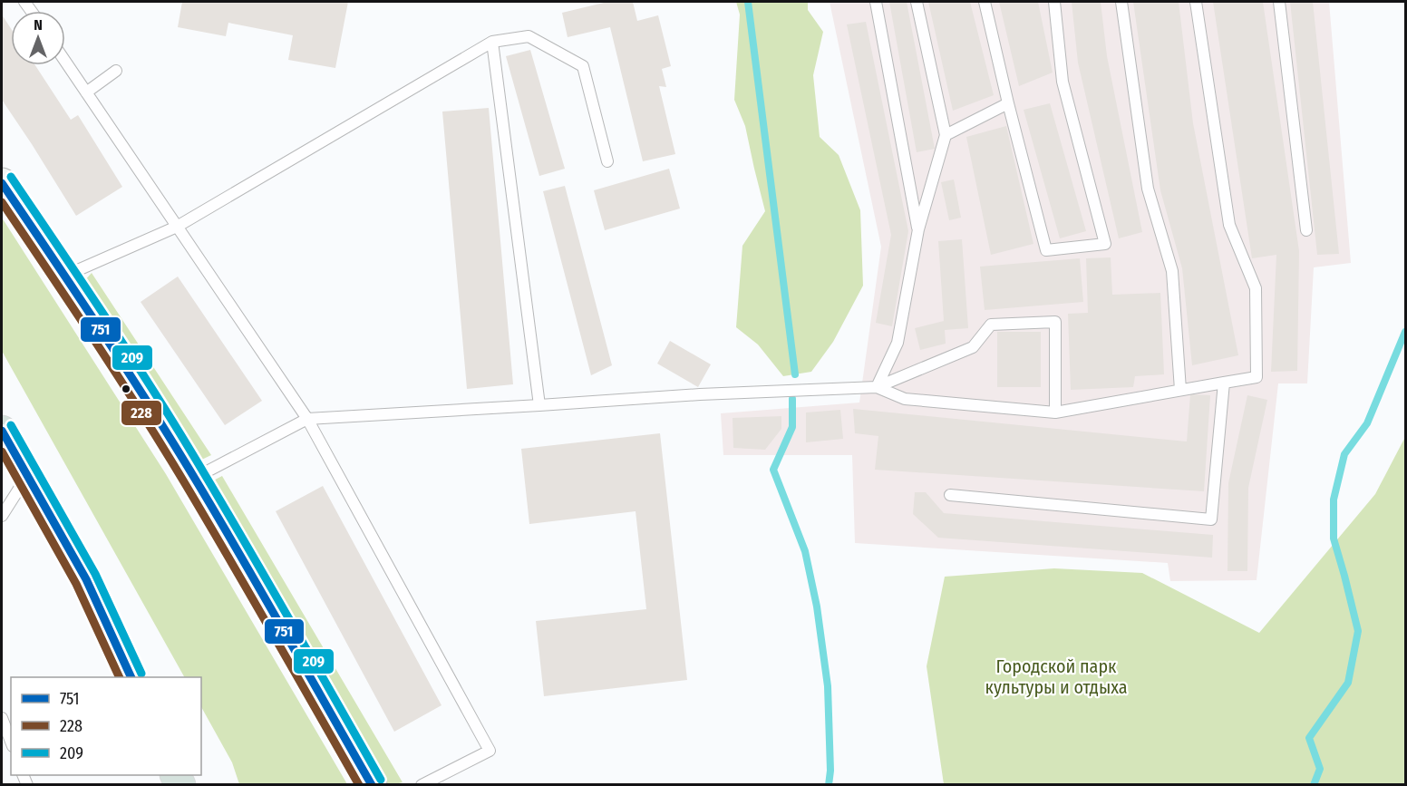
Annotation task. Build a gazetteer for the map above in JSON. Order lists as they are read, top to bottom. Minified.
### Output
{"parks":["Городской парк культуры и отдыха"],"lines":["transit line 209","transit line 751","transit line 228"],"legend":["751","228","209"],"north":"top"}
